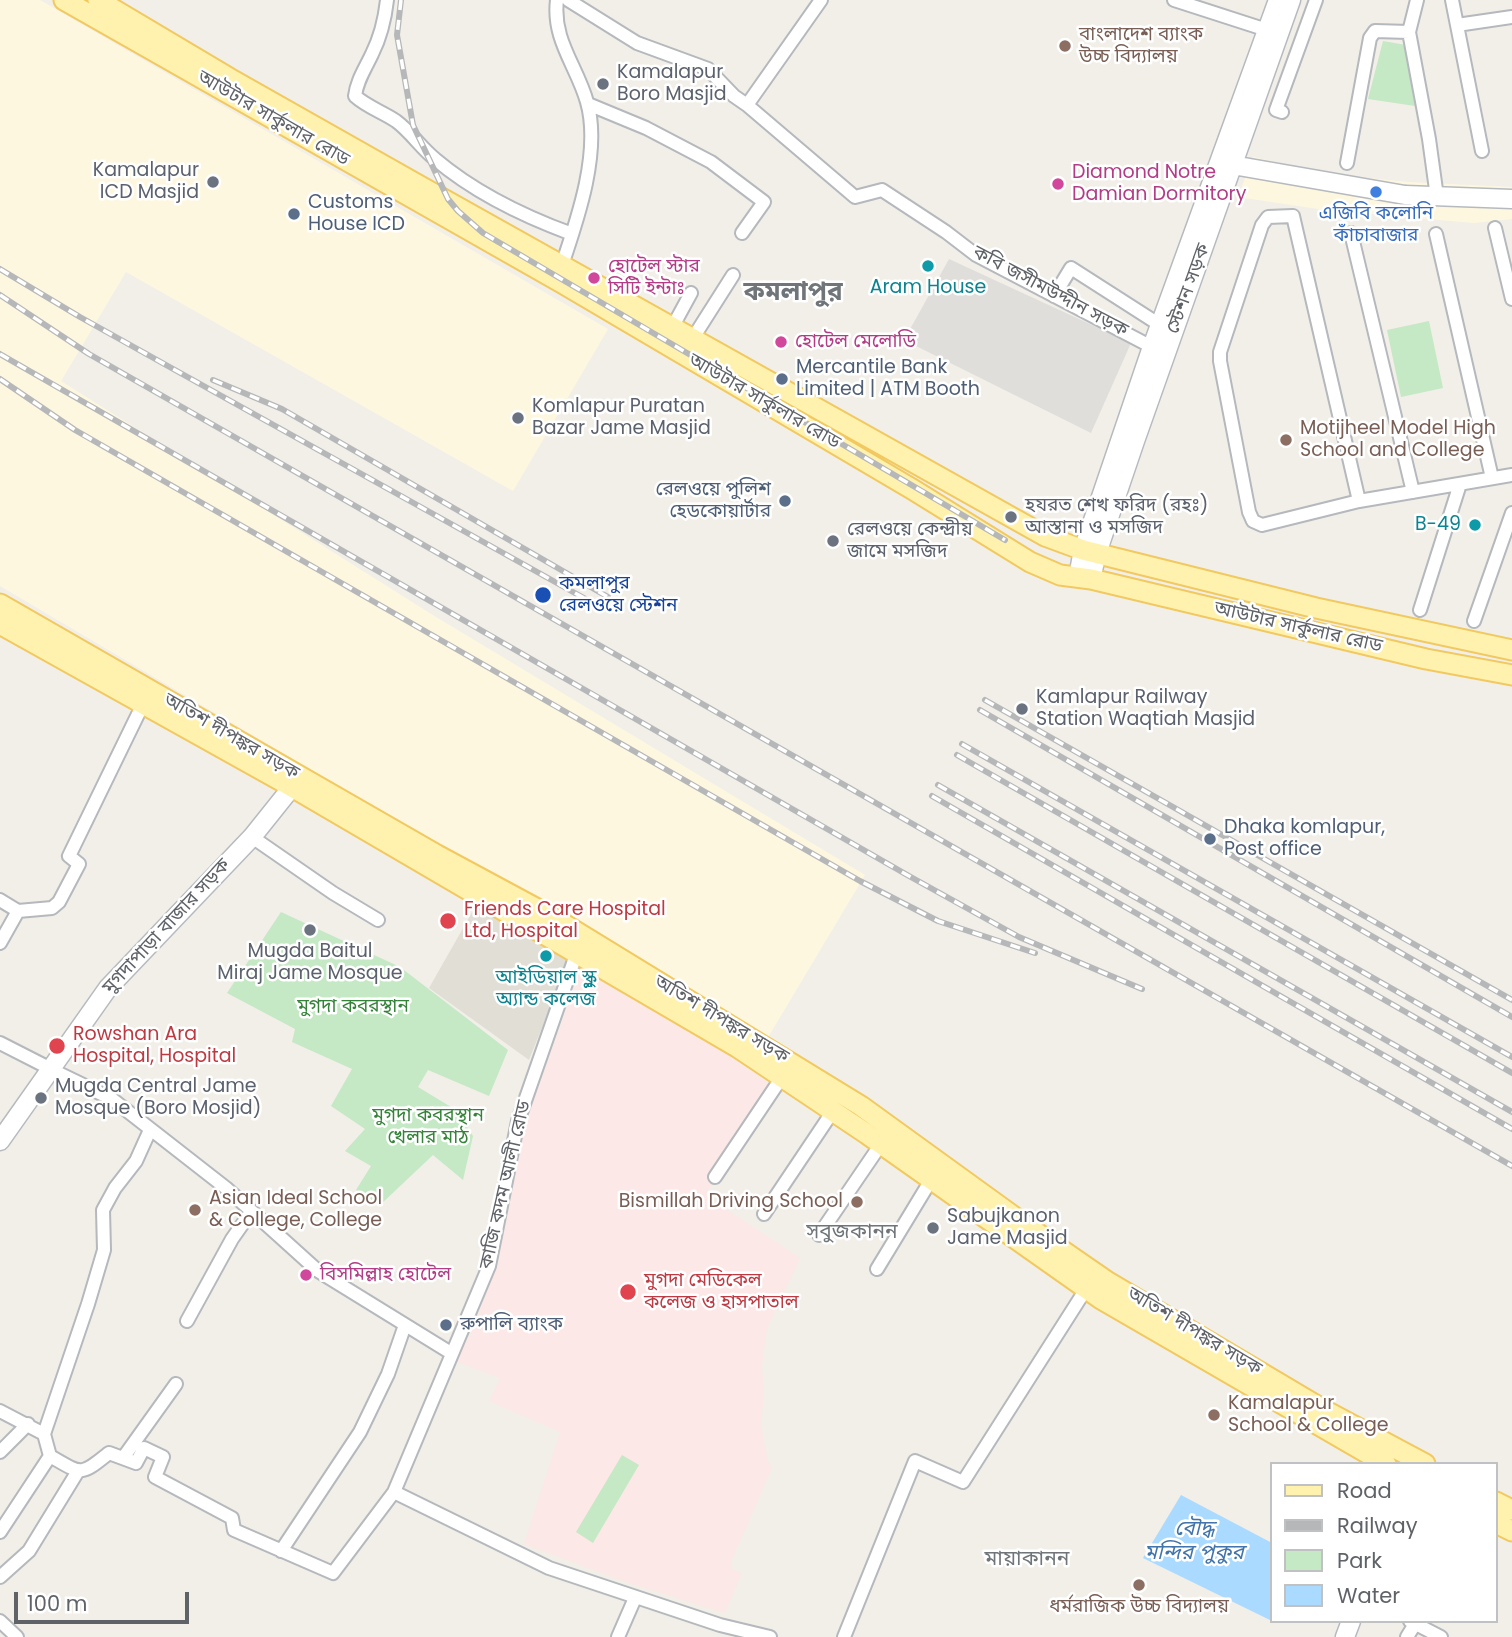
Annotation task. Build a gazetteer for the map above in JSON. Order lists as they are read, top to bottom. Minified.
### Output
{"streets":{"main road":["আউটার সার্কুলার রোড","স্টেশন সড়ক","অতিশ দীপঙ্কর সড়ক","মুগদাপাড়া বাজার সড়ক"],"street":["কবি জসীমউদ্দীন সড়ক","কাজি কদম আলী রোড"]},"crossings":[["আউটার সার্কুলার রোড","স্টেশন সড়ক"],["স্টেশন সড়ক","কবি জসীমউদ্দীন সড়ক"],["অতিশ দীপঙ্কর সড়ক","মুগদাপাড়া বাজার সড়ক"],["অতিশ দীপঙ্কর সড়ক","কাজি কদম আলী রোড"]],"districts":["কমলাপুর","সবুজকানন","মায়াকানন"],"water":["বৌদ্ধ মন্দির পুকুর"],"parks":["মুগদা কবরস্থান","মুগদা কবরস্থান খেলার মাঠ"],"places":["বাংলাদেশ ব্যাংক উচ্চ বিদ্যালয়","Kamalapur Boro Masjid","Kamalapur ICD Masjid","Diamond Notre Damian Dormitory","এজিবি কলোনি কাঁচাবাজার","Customs House ICD","Aram House","হোটেল স্টার সিটি ইন্টাঃ","হোটেল মেলোডি","Mercantile Bank Limited | ATM Booth","Komlapur Puratan Bazar Jame Masjid","Motijheel Model High School and College","রেলওয়ে পুলিশ হেডকোয়ার্টার","হযরত শেখ ফরিদ (রহঃ) আস্তানা ও মসজিদ","B-49","রেলওয়ে কেন্দ্রীয় জামে মসজিদ","কমলাপুর রেলওয়ে স্টেশন","Kamlapur Railway Station Waqtiah Masjid","Dhaka komlapur, Post office","Friends Care Hospital Ltd, Hospital","Mugda Baitul Miraj Jame Mosque","আইডিয়াল স্কুল অ্যান্ড কলেজ","Rowshan Ara Hospital, Hospital","Mugda Central Jame Mosque (Boro Mosjid)","Bismillah Driving School","Asian Ideal School & College, College","Sabujkanon Jame Masjid","বিসমিল্লাহ হোটেল","মুগদা মেডিকেল কলেজ ও হাসপাতাল","রুপালি ব্যাংক","Kamalapur School & College","ধর্মরাজিক উচ্চ বিদ্যালয়"],"legend":["Road","Railway","Park","Water"],"scale_bar":"100 m"}
